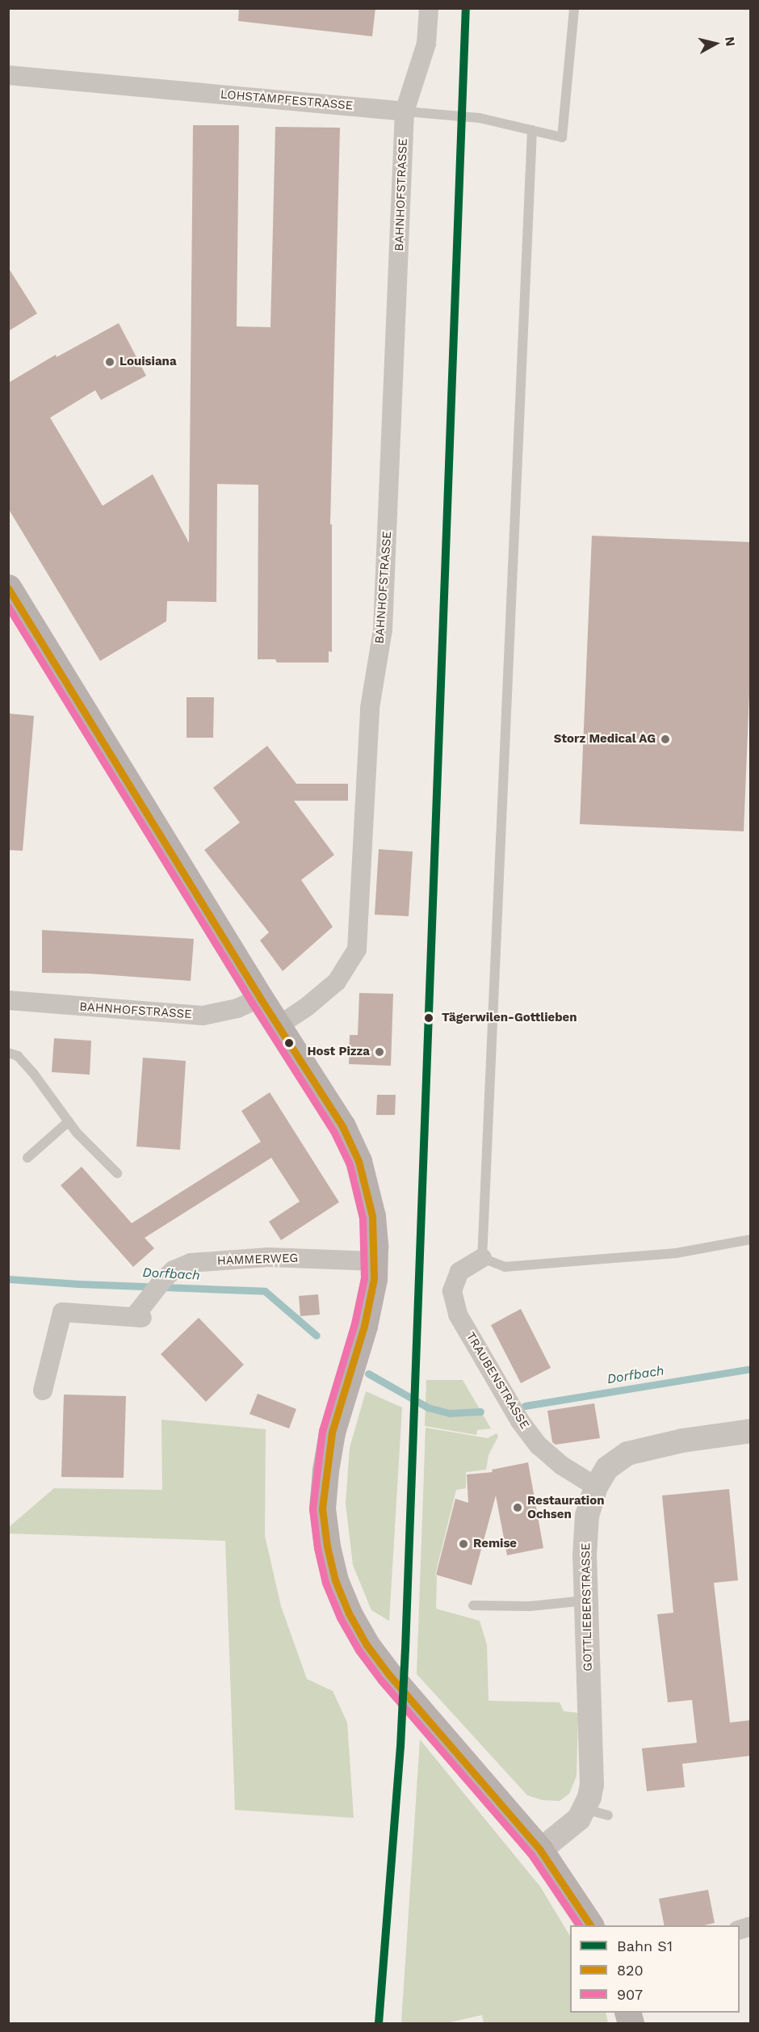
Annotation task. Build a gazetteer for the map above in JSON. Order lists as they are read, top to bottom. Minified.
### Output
{"streets":{"street":["LOHSTAMPFESTRASSE","BAHNHOFSTRASSE","HAMMERWEG","TRAUBENSTRASSE","GOTTLIEBERSTRASSE"]},"crossings":[["LOHSTAMPFESTRASSE","BAHNHOFSTRASSE"],["TRAUBENSTRASSE","GOTTLIEBERSTRASSE"]],"water":["Dorfbach"],"places":["Louisiana","Storz Medical AG","Tägerwilen-Gottlieben","Host Pizza","Restauration Ochsen","Remise"],"lines":["rail line S1","transit line 820","transit line 907"],"legend":["Bahn S1","820","907"],"north":"right"}
